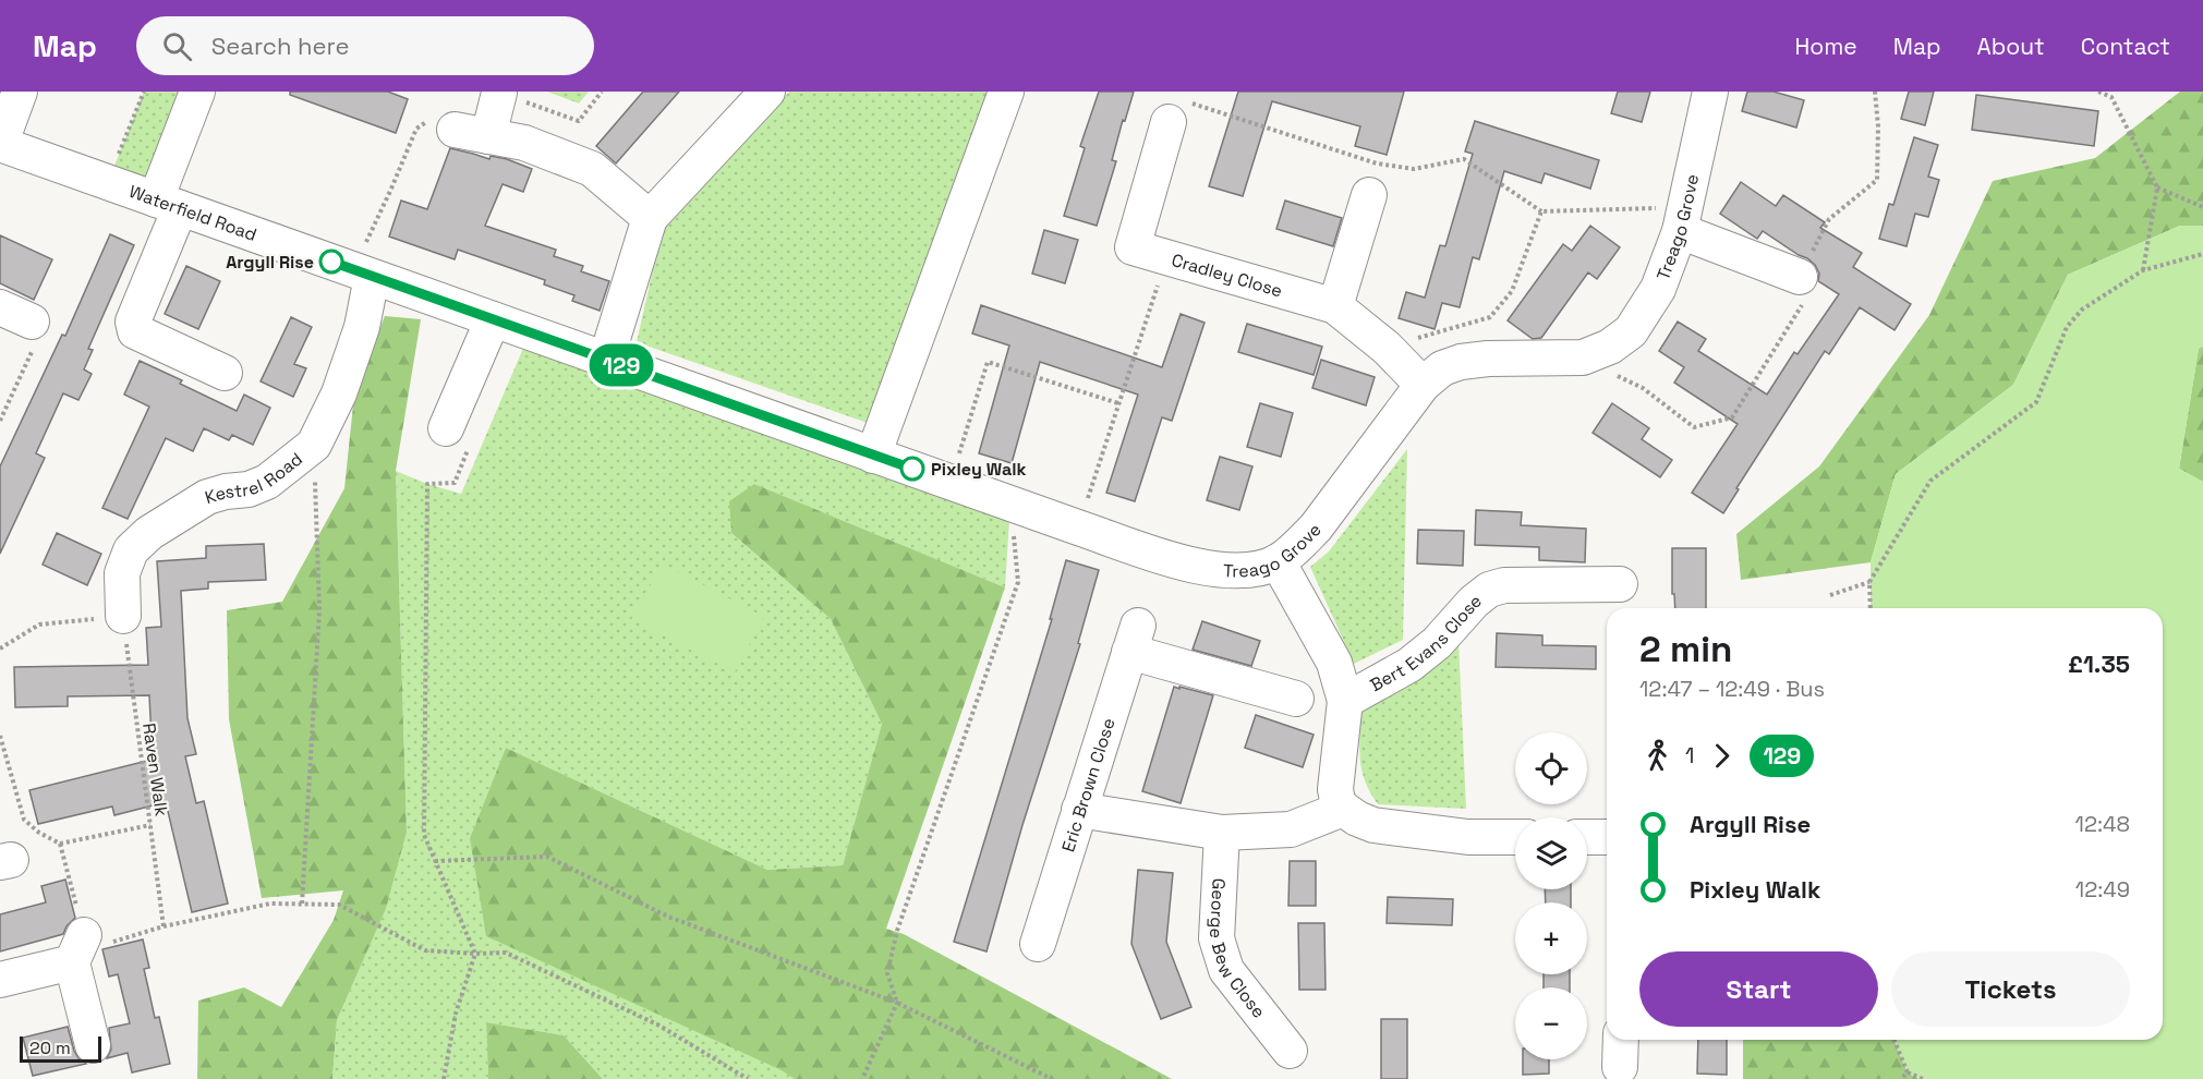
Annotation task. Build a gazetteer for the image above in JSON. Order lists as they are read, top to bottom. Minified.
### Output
{"streets":{"street":["Waterfield Road","Treago Grove","Cradley Close","Kestrel Road","Bert Evans Close","Eric Brown Close","George Bew Close"],"path":["Raven Walk"]},"crossings":[["Waterfield Road","Treago Grove"],["Waterfield Road","Kestrel Road"],["Treago Grove","Cradley Close"],["Kestrel Road","Raven Walk"]],"places":["Argyll Rise","Pixley Walk"],"lines":["bus line 129"],"scale_bar":"20 m","page":{"header":"Map","search":"Search here","nav":["Home","Map","About","Contact"],"on_map":"129","heading":["2 min","12:47 – 12:49 · Bus","£1.35"],"legs":["1","129"],"map_buttons":["+","−"],"list":[{"name":"Argyll Rise","value":"12:48"},{"name":"Pixley Walk","value":"12:49"}],"buttons":["Start","Tickets"],"scale":"20 m"}}
